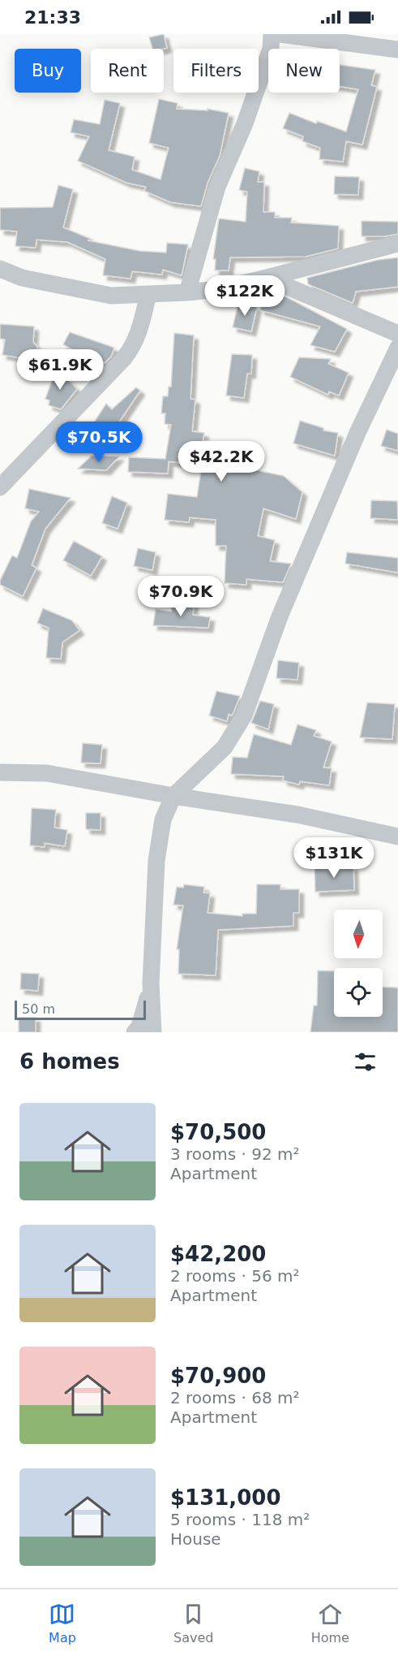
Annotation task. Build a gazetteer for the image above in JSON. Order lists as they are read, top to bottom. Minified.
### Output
{"scale_bar":"50 m","north":"bottom","page":{"status":"21:33","chip":["Buy","Rent","Filters","New"],"price":["$122K","$61.9K","$70.5K","$42.2K","$70.9K","$131K"],"scale":"50 m","heading":"6 homes","list":[{"name":"$70,500","note":"3 rooms · 92 m² · Apartment"},{"name":"$42,200","note":"2 rooms · 56 m² · Apartment"},{"name":"$70,900","note":"2 rooms · 68 m² · Apartment"},{"name":"$131,000","note":"5 rooms · 118 m² · House"}],"tabs":["Map","Saved","Home"]}}
